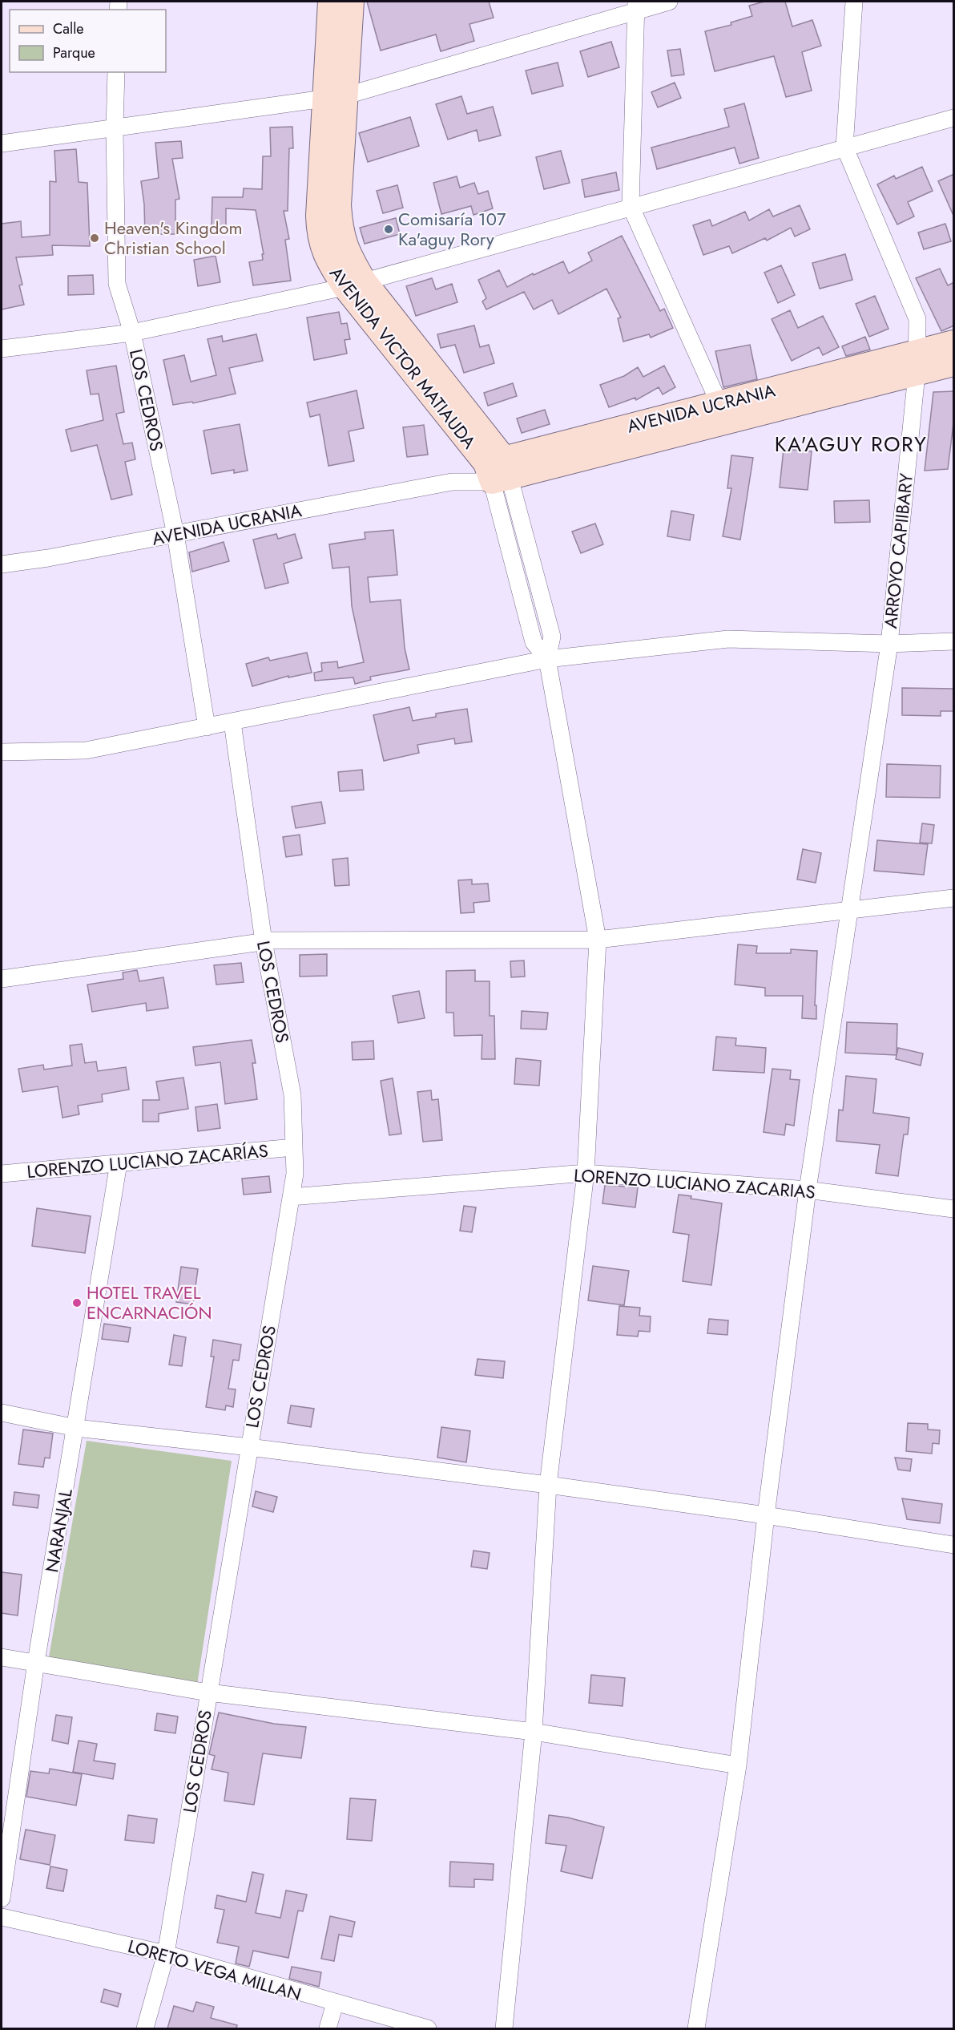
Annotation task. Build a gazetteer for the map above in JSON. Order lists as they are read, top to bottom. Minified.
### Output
{"streets":{"main road":["AVENIDA VICTOR MATIAUDA","AVENIDA UCRANIA"],"street":["LOS CEDROS","ARROYO CAPIIBARY","LORENZO LUCIANO ZACARÍAS","LORENZO LUCIANO ZACARIAS","NARANJAL","LORETO VEGA MILLAN"]},"crossings":[["AVENIDA VICTOR MATIAUDA","AVENIDA UCRANIA"],["LOS CEDROS","AVENIDA UCRANIA"],["LOS CEDROS","LORENZO LUCIANO ZACARÍAS"],["LOS CEDROS","LORENZO LUCIANO ZACARIAS"],["LOS CEDROS","LORETO VEGA MILLAN"],["AVENIDA UCRANIA","ARROYO CAPIIBARY"],["ARROYO CAPIIBARY","LORENZO LUCIANO ZACARIAS"],["LORENZO LUCIANO ZACARÍAS","NARANJAL"]],"districts":["KA'AGUY RORY"],"places":["Comisaría 107 Ka'aguy Rory","Heaven's Kingdom Christian School","HOTEL TRAVEL ENCARNACIÓN"],"legend":["Calle","Parque"]}
